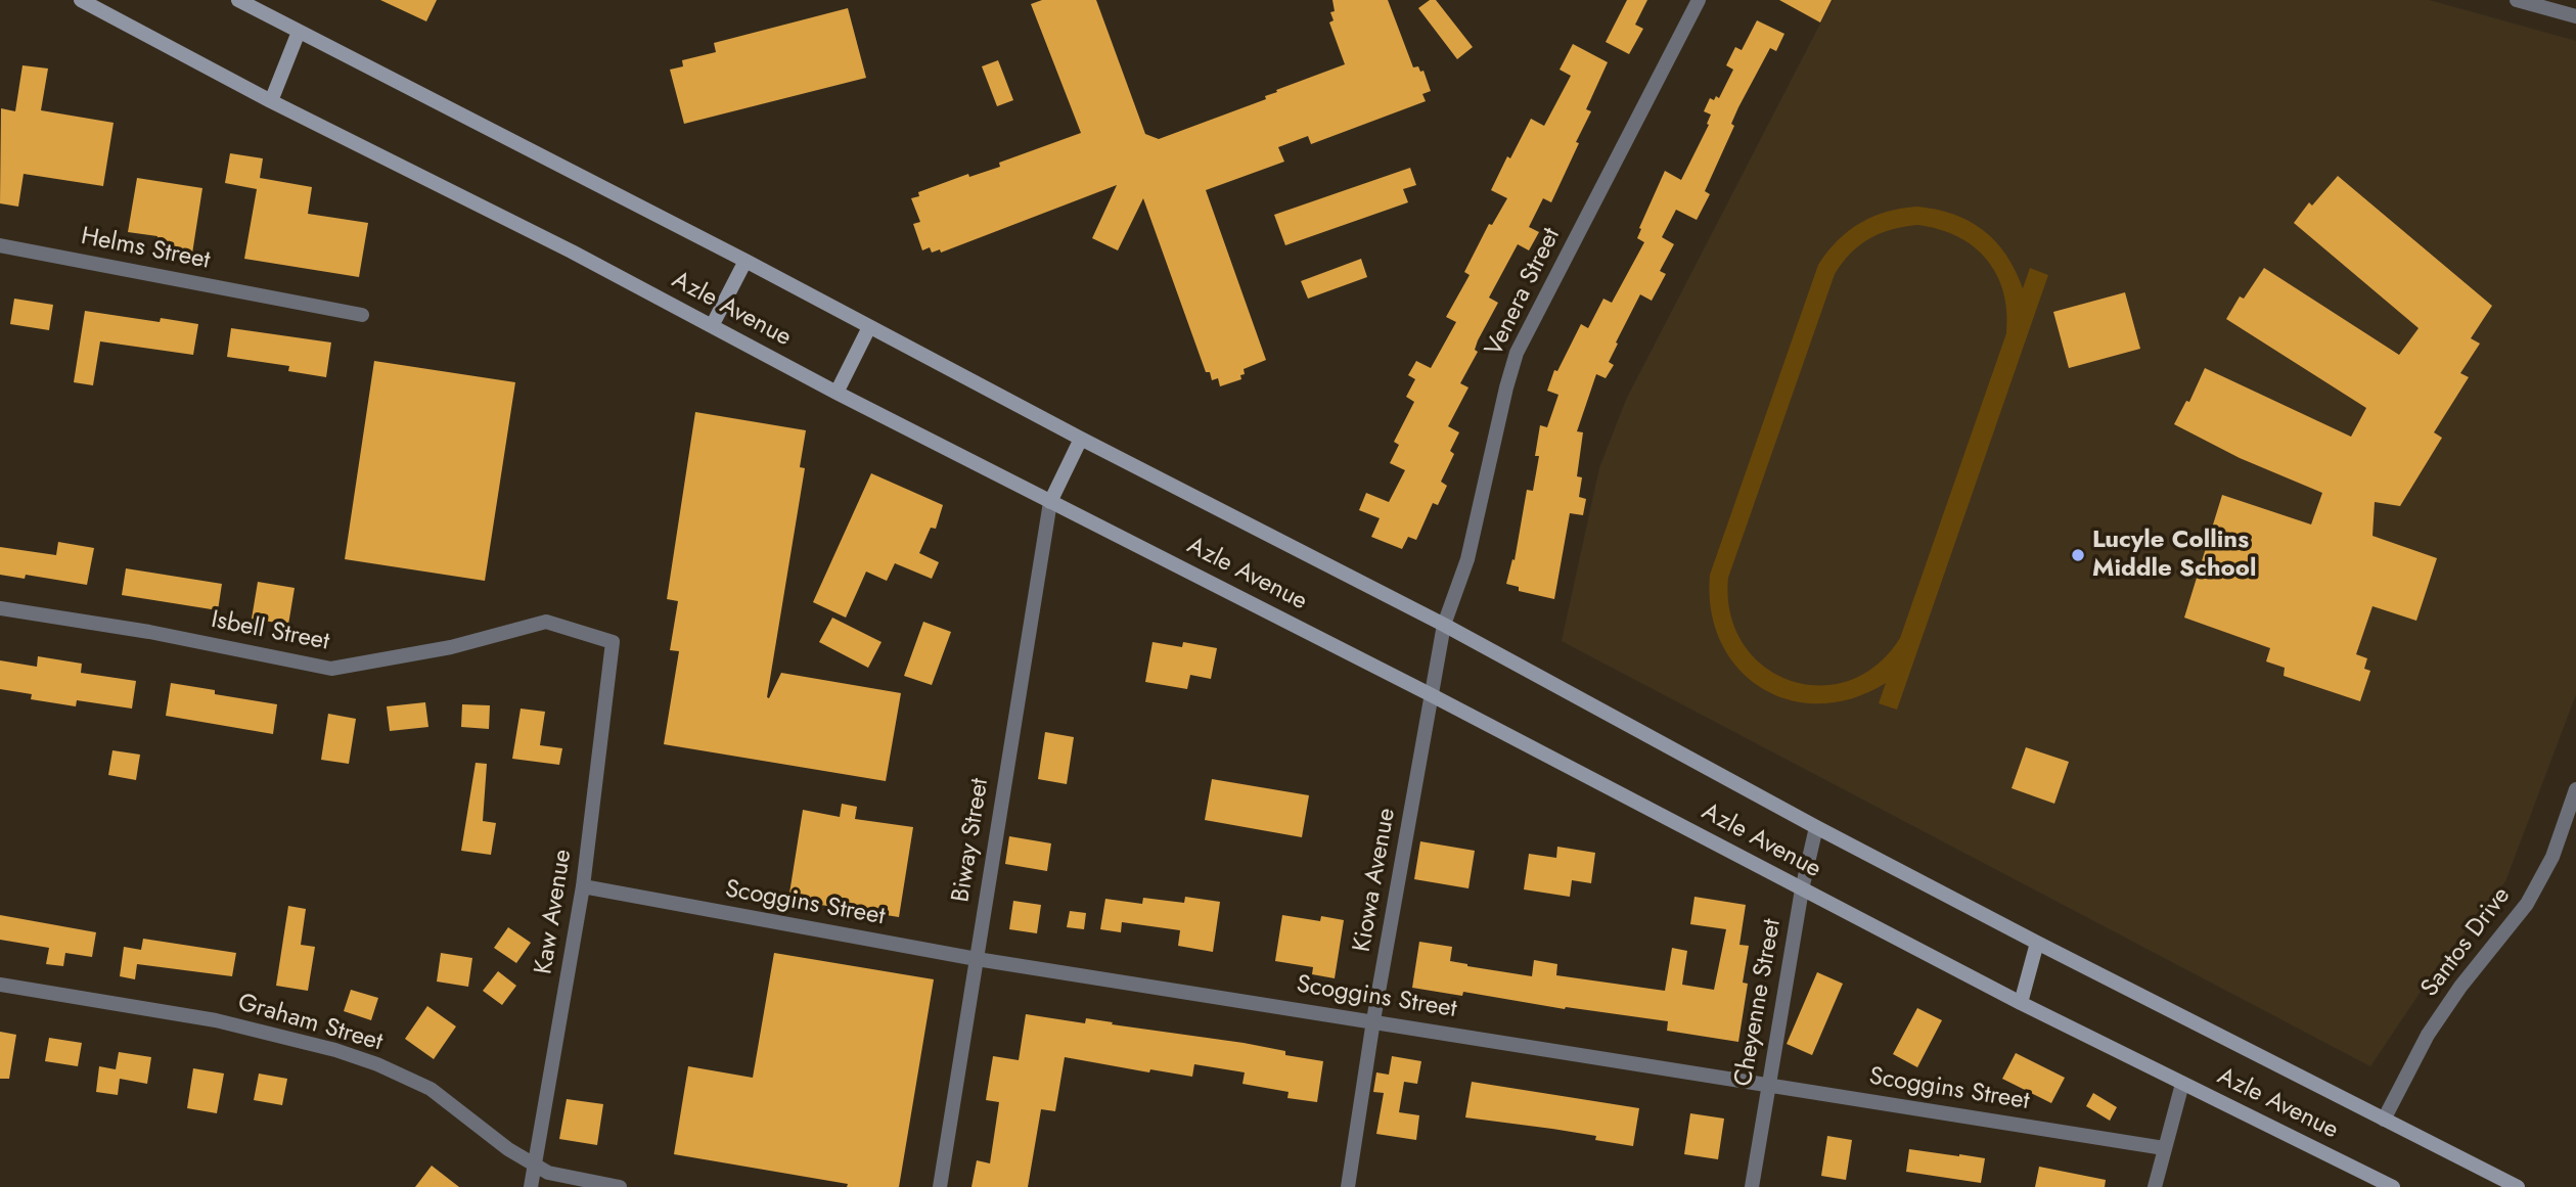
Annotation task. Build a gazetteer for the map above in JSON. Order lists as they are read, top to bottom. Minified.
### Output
{"streets":{"main road":["Azle Avenue"],"street":["Helms Street","Venera Street","Isbell Street","Biway Street","Kiowa Avenue","Scoggins Street","Kaw Avenue","Santos Drive","Cheyenne Street","Graham Street"]},"crossings":[["Venera Street","Azle Avenue"],["Venera Street","Kiowa Avenue"],["Azle Avenue","Biway Street"],["Azle Avenue","Kiowa Avenue"],["Azle Avenue","Santos Drive"],["Azle Avenue","Cheyenne Street"],["Isbell Street","Kaw Avenue"],["Biway Street","Scoggins Street"],["Kiowa Avenue","Scoggins Street"],["Scoggins Street","Kaw Avenue"],["Scoggins Street","Cheyenne Street"],["Kaw Avenue","Graham Street"]],"places":["Lucyle Collins Middle School"]}
